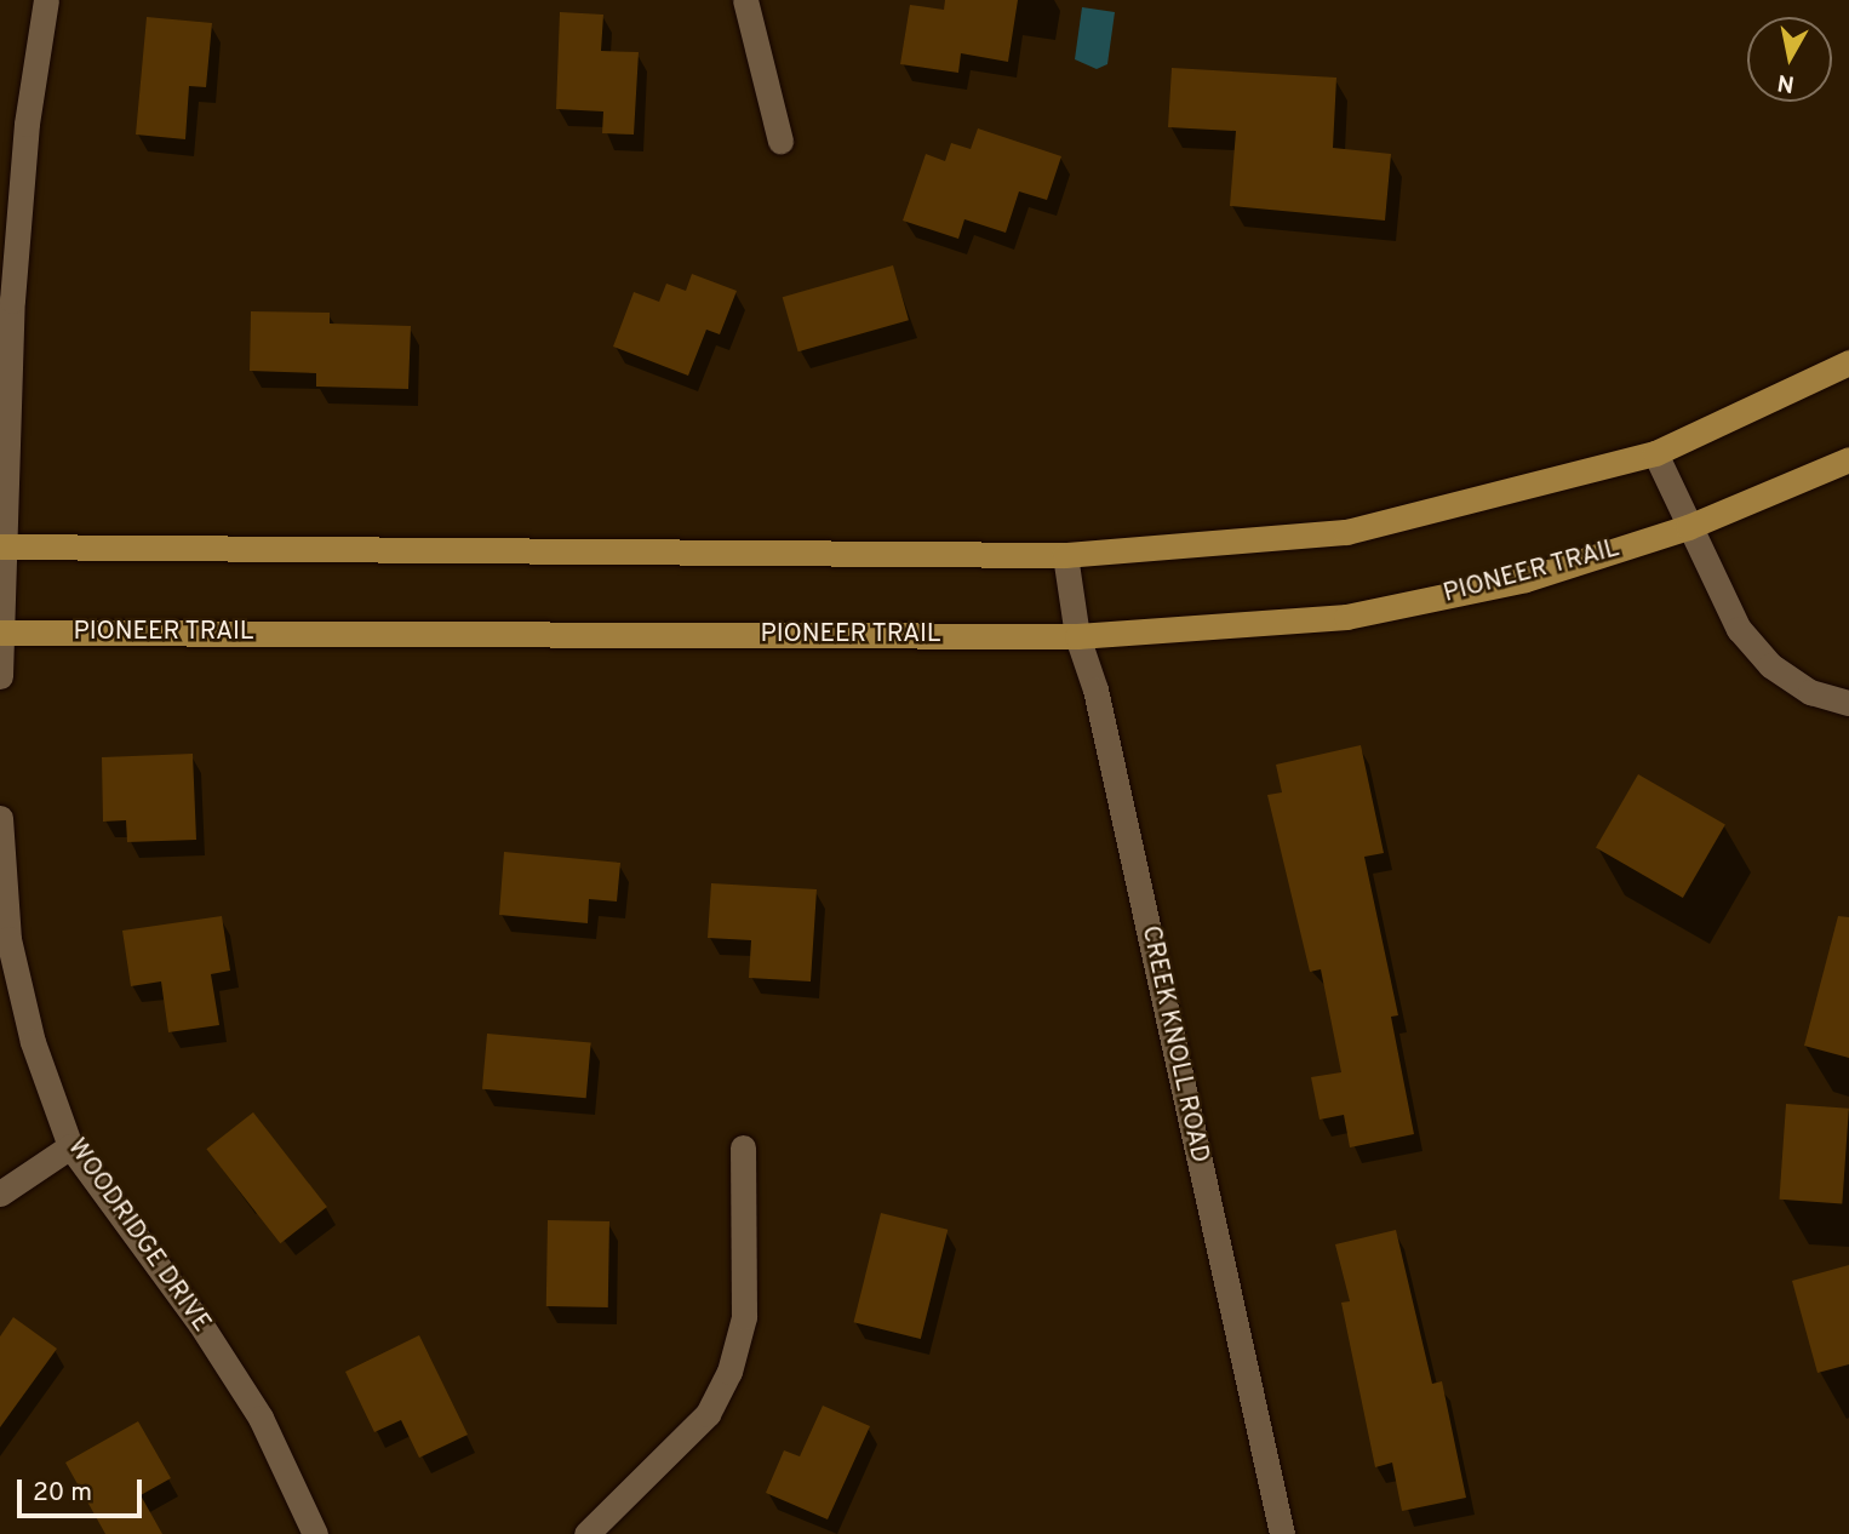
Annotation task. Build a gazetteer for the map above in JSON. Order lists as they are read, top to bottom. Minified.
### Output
{"streets":{"main road":["PIONEER TRAIL"],"street":["CREEK KNOLL ROAD","WOODRIDGE DRIVE"]},"crossings":[["PIONEER TRAIL","CREEK KNOLL ROAD"]],"scale_bar":"20 m","north":"bottom"}
